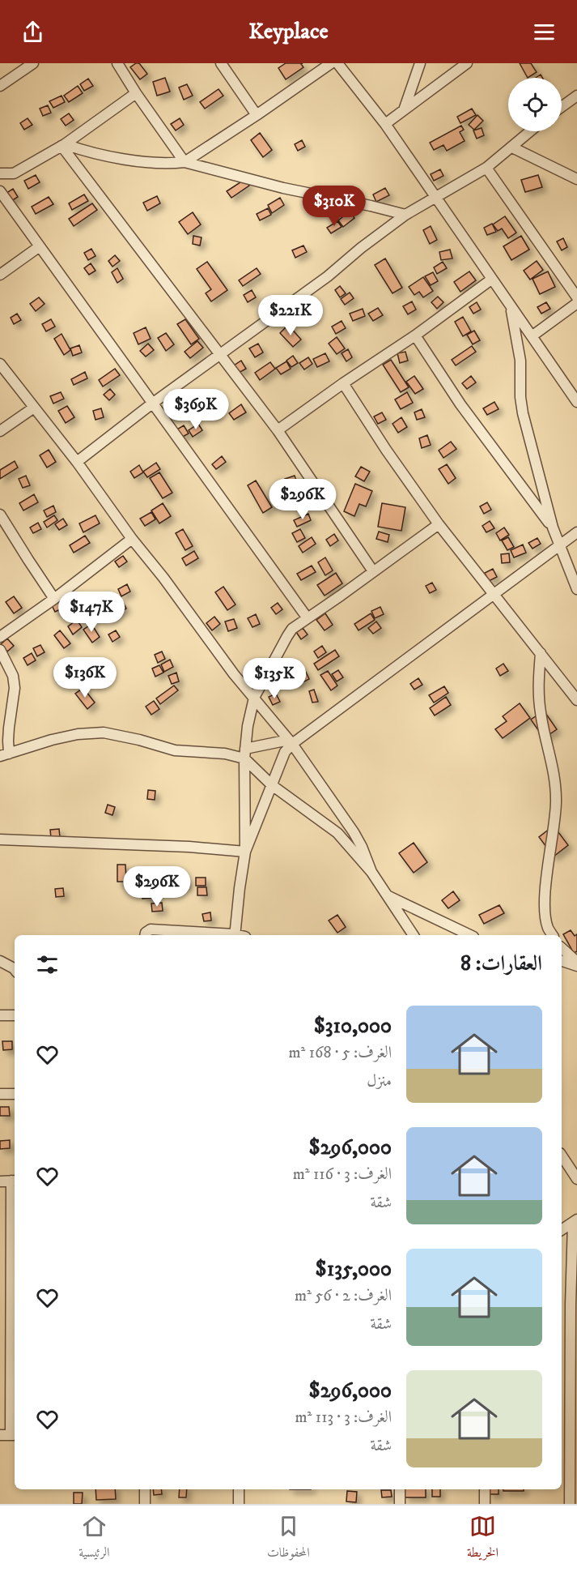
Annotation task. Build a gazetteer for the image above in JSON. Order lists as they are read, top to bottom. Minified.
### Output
{"page":{"header":"Keyplace","price":["$310K","$221K","$369K","$296K","$147K","$136K","$135K","$296K"],"heading":"العقارات: 8","list":[{"name":"$310,000","note":"الغرف: 5 · 168 m² · منزل"},{"name":"$296,000","note":"الغرف: 3 · 116 m² · شقة"},{"name":"$135,000","note":"الغرف: 2 · 56 m² · شقة"},{"name":"$296,000","note":"الغرف: 3 · 113 m² · شقة"}],"tabs":["الخريطة","المحفوظات","الرئيسية"]}}
